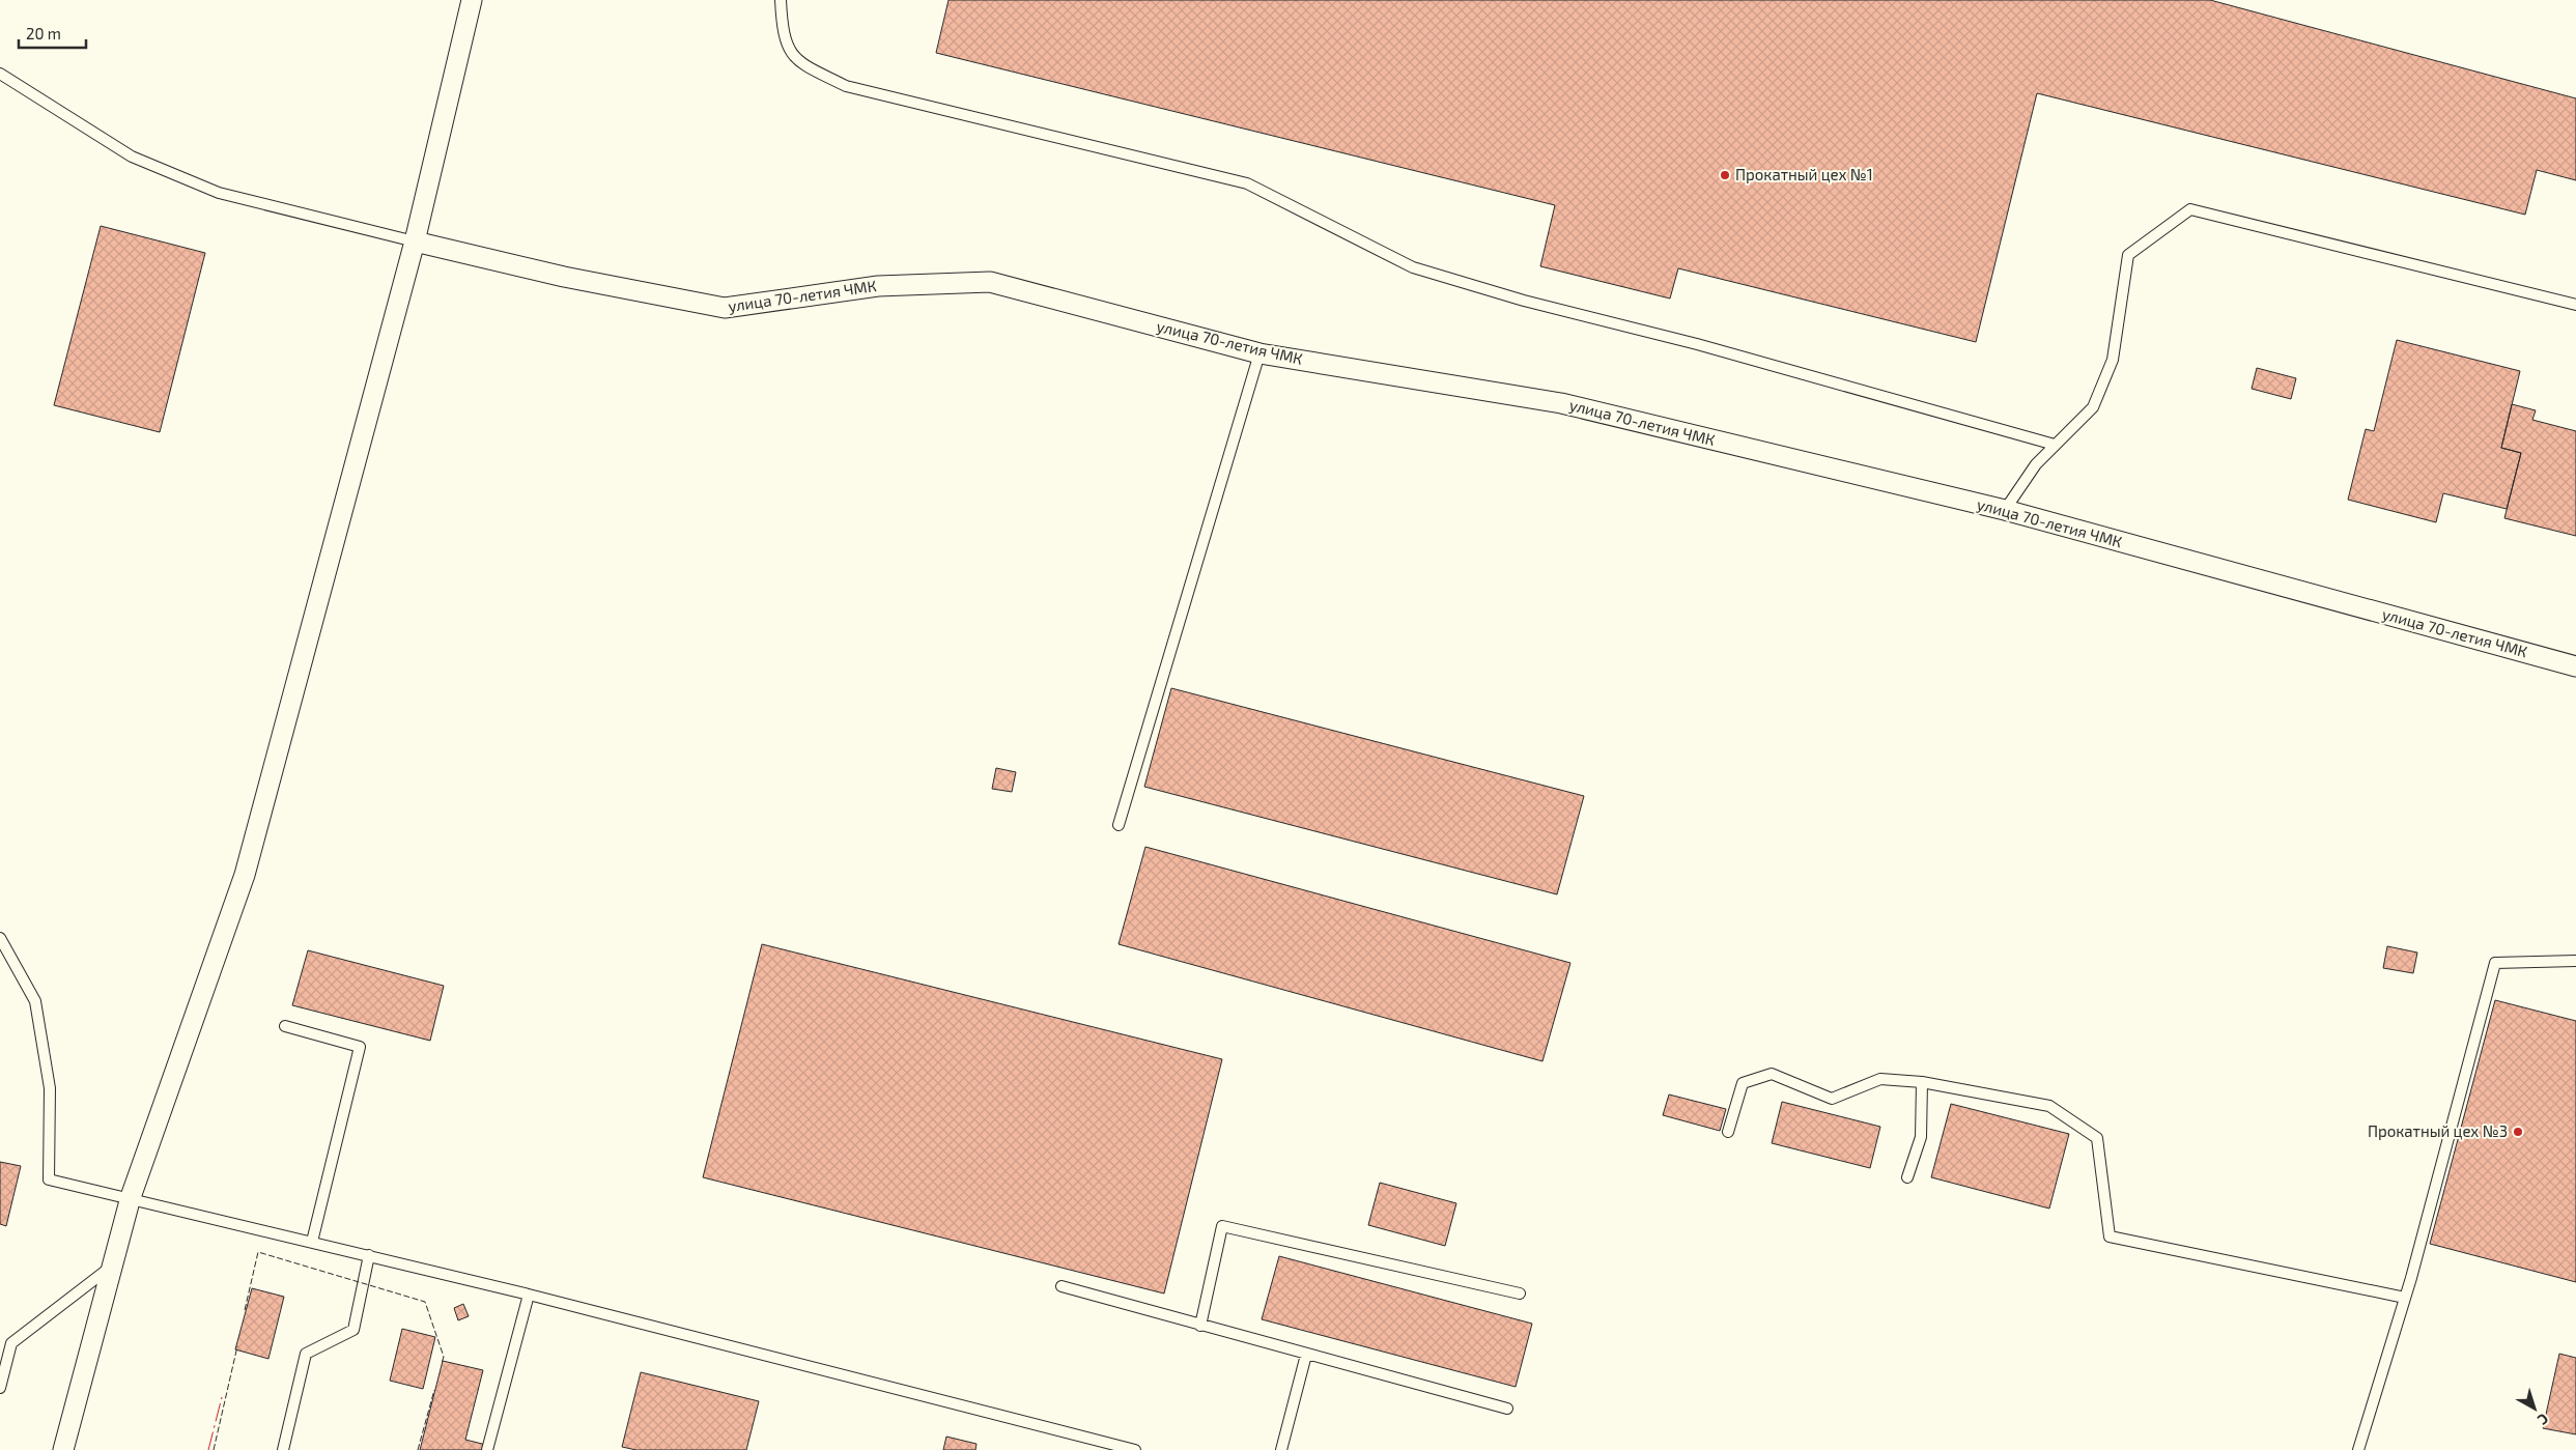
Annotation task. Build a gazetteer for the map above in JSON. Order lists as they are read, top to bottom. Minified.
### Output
{"streets":{"street":["улица 70-летия ЧМК"]},"places":["Прокатный цех №1","Прокатный цех №3"],"scale_bar":"20 m","north":"bottom right"}
